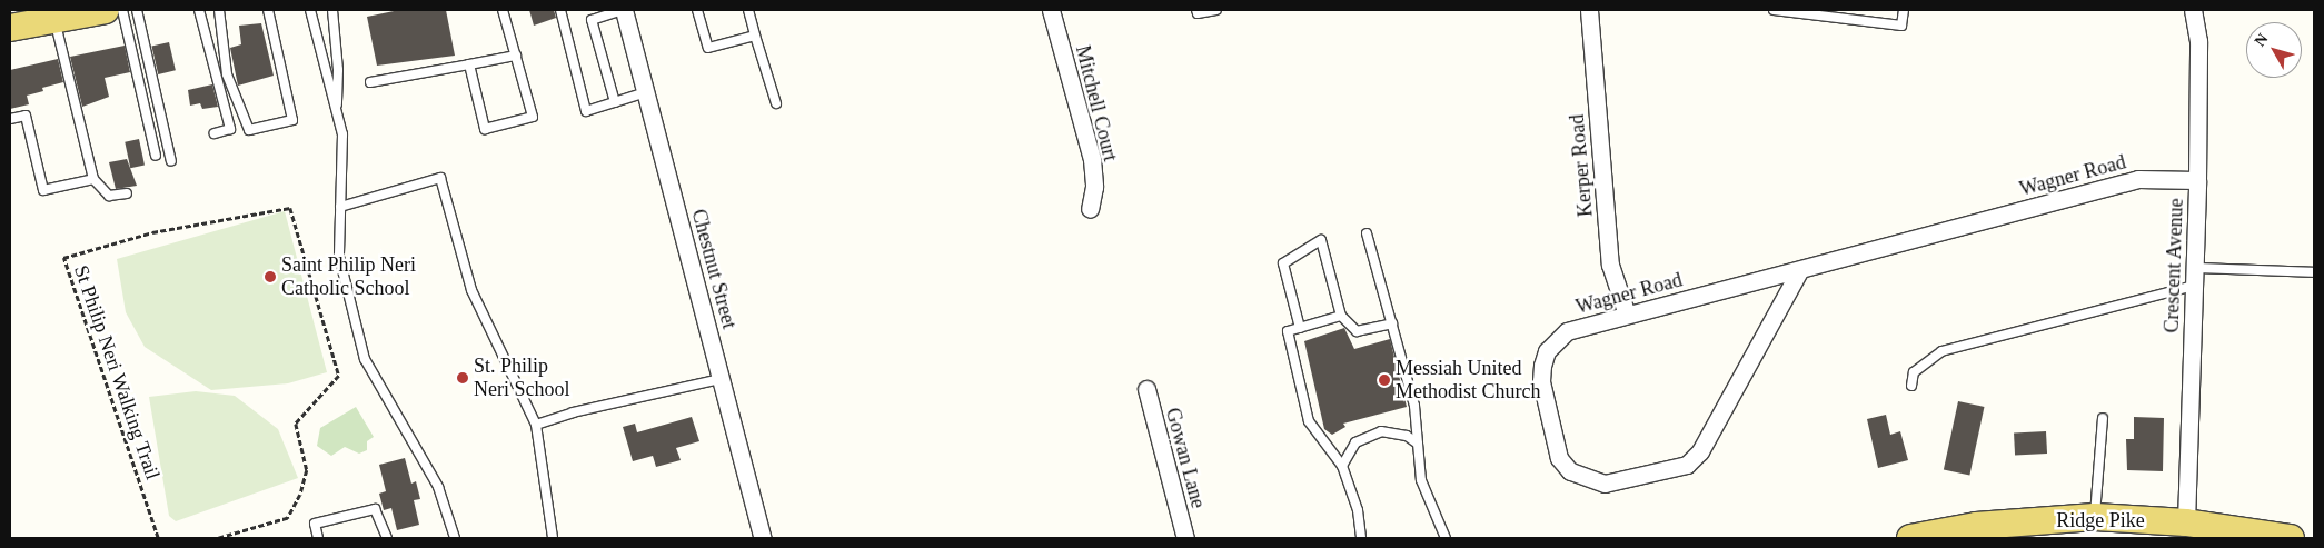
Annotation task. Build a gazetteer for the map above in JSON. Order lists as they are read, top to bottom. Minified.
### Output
{"streets":{"main road":["Ridge Pike"],"street":["Mitchell Court","Kerper Road","Wagner Road","Crescent Avenue","Chestnut Street","Gowan Lane"],"path":["St Philip Neri Walking Trail"]},"crossings":[["Kerper Road","Wagner Road"],["Wagner Road","Crescent Avenue"],["Crescent Avenue","Ridge Pike"]],"places":["Saint Philip Neri Catholic School","St. Philip Neri School","Messiah United Methodist Church"],"north":"top left"}
